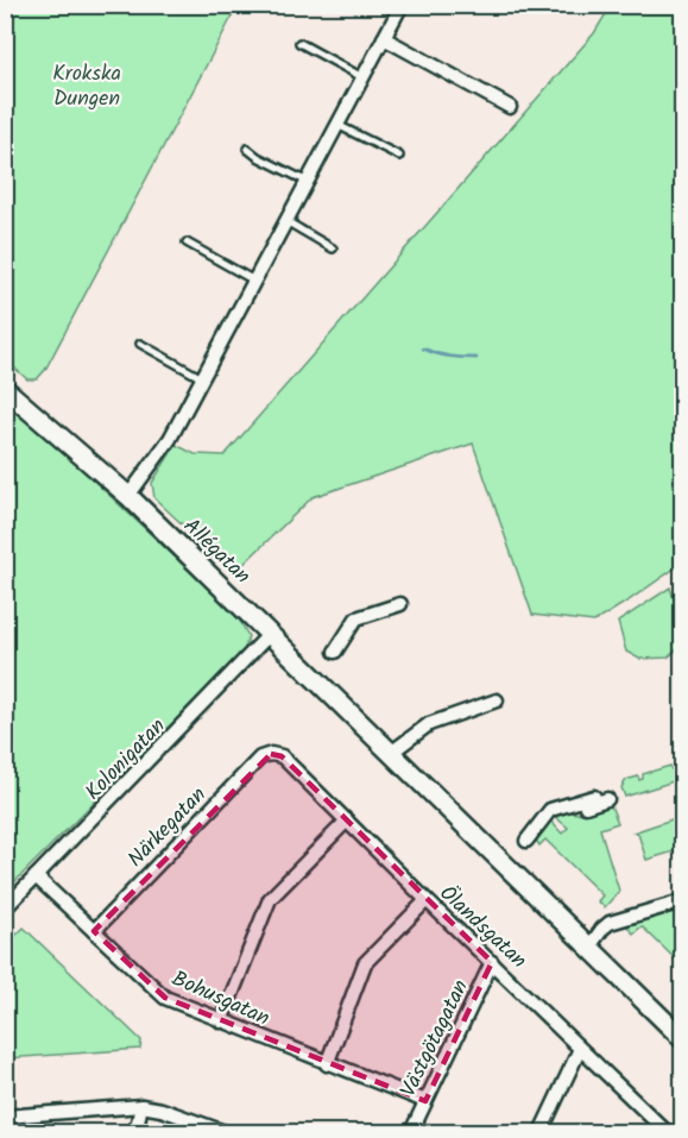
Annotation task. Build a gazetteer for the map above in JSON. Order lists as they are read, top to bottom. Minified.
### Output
{"streets":{"street":["Allégatan","Kolonigatan","Närkegatan","Ölandsgatan","Bohusgatan","Västgötagatan"]},"crossings":[["Allégatan","Kolonigatan"],["Kolonigatan","Bohusgatan"],["Närkegatan","Ölandsgatan"],["Närkegatan","Bohusgatan"],["Ölandsgatan","Västgötagatan"],["Bohusgatan","Västgötagatan"]],"parks":["Krokska Dungen"]}
